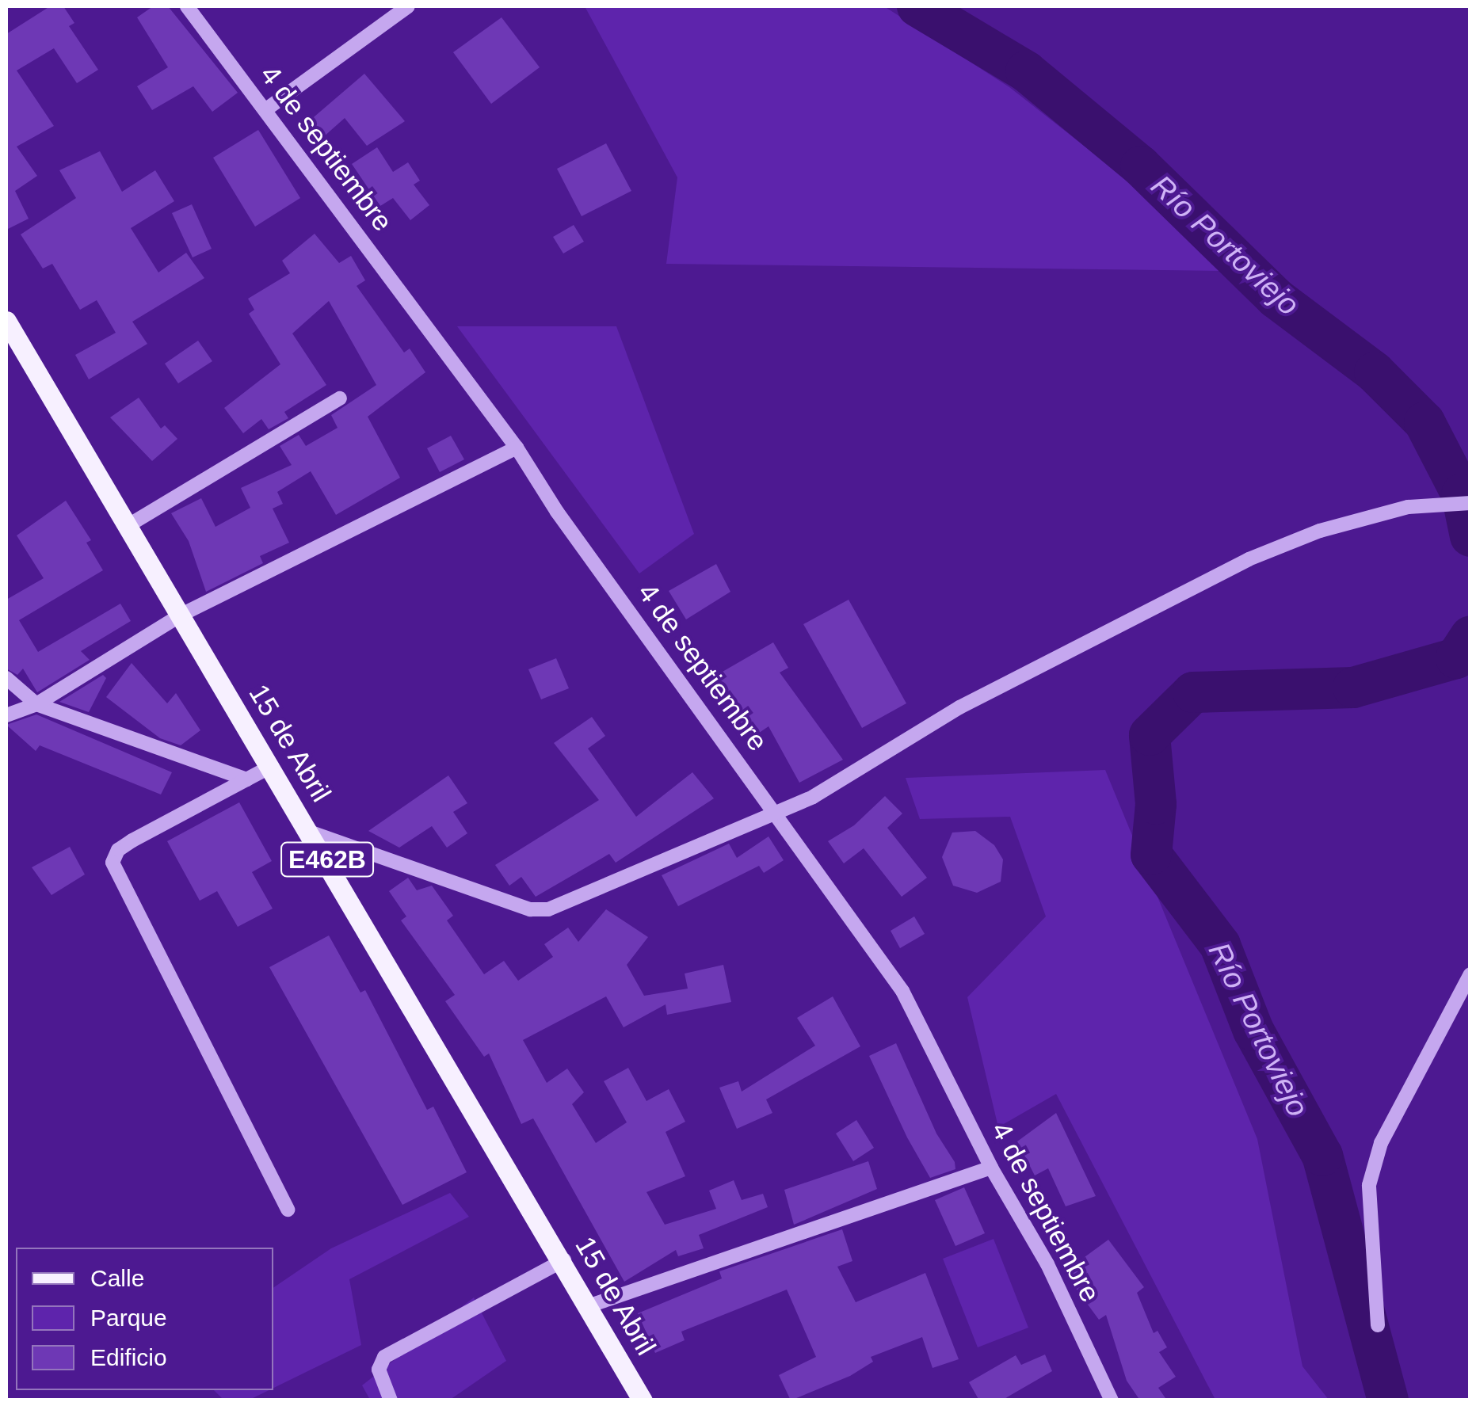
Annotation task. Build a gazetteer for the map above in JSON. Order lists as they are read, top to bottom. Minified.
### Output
{"streets":{"main road":["15 de Abril","E462B"],"street":["4 de septiembre"]},"water":["Río Portoviejo"],"legend":["Calle","Parque","Edificio"]}
